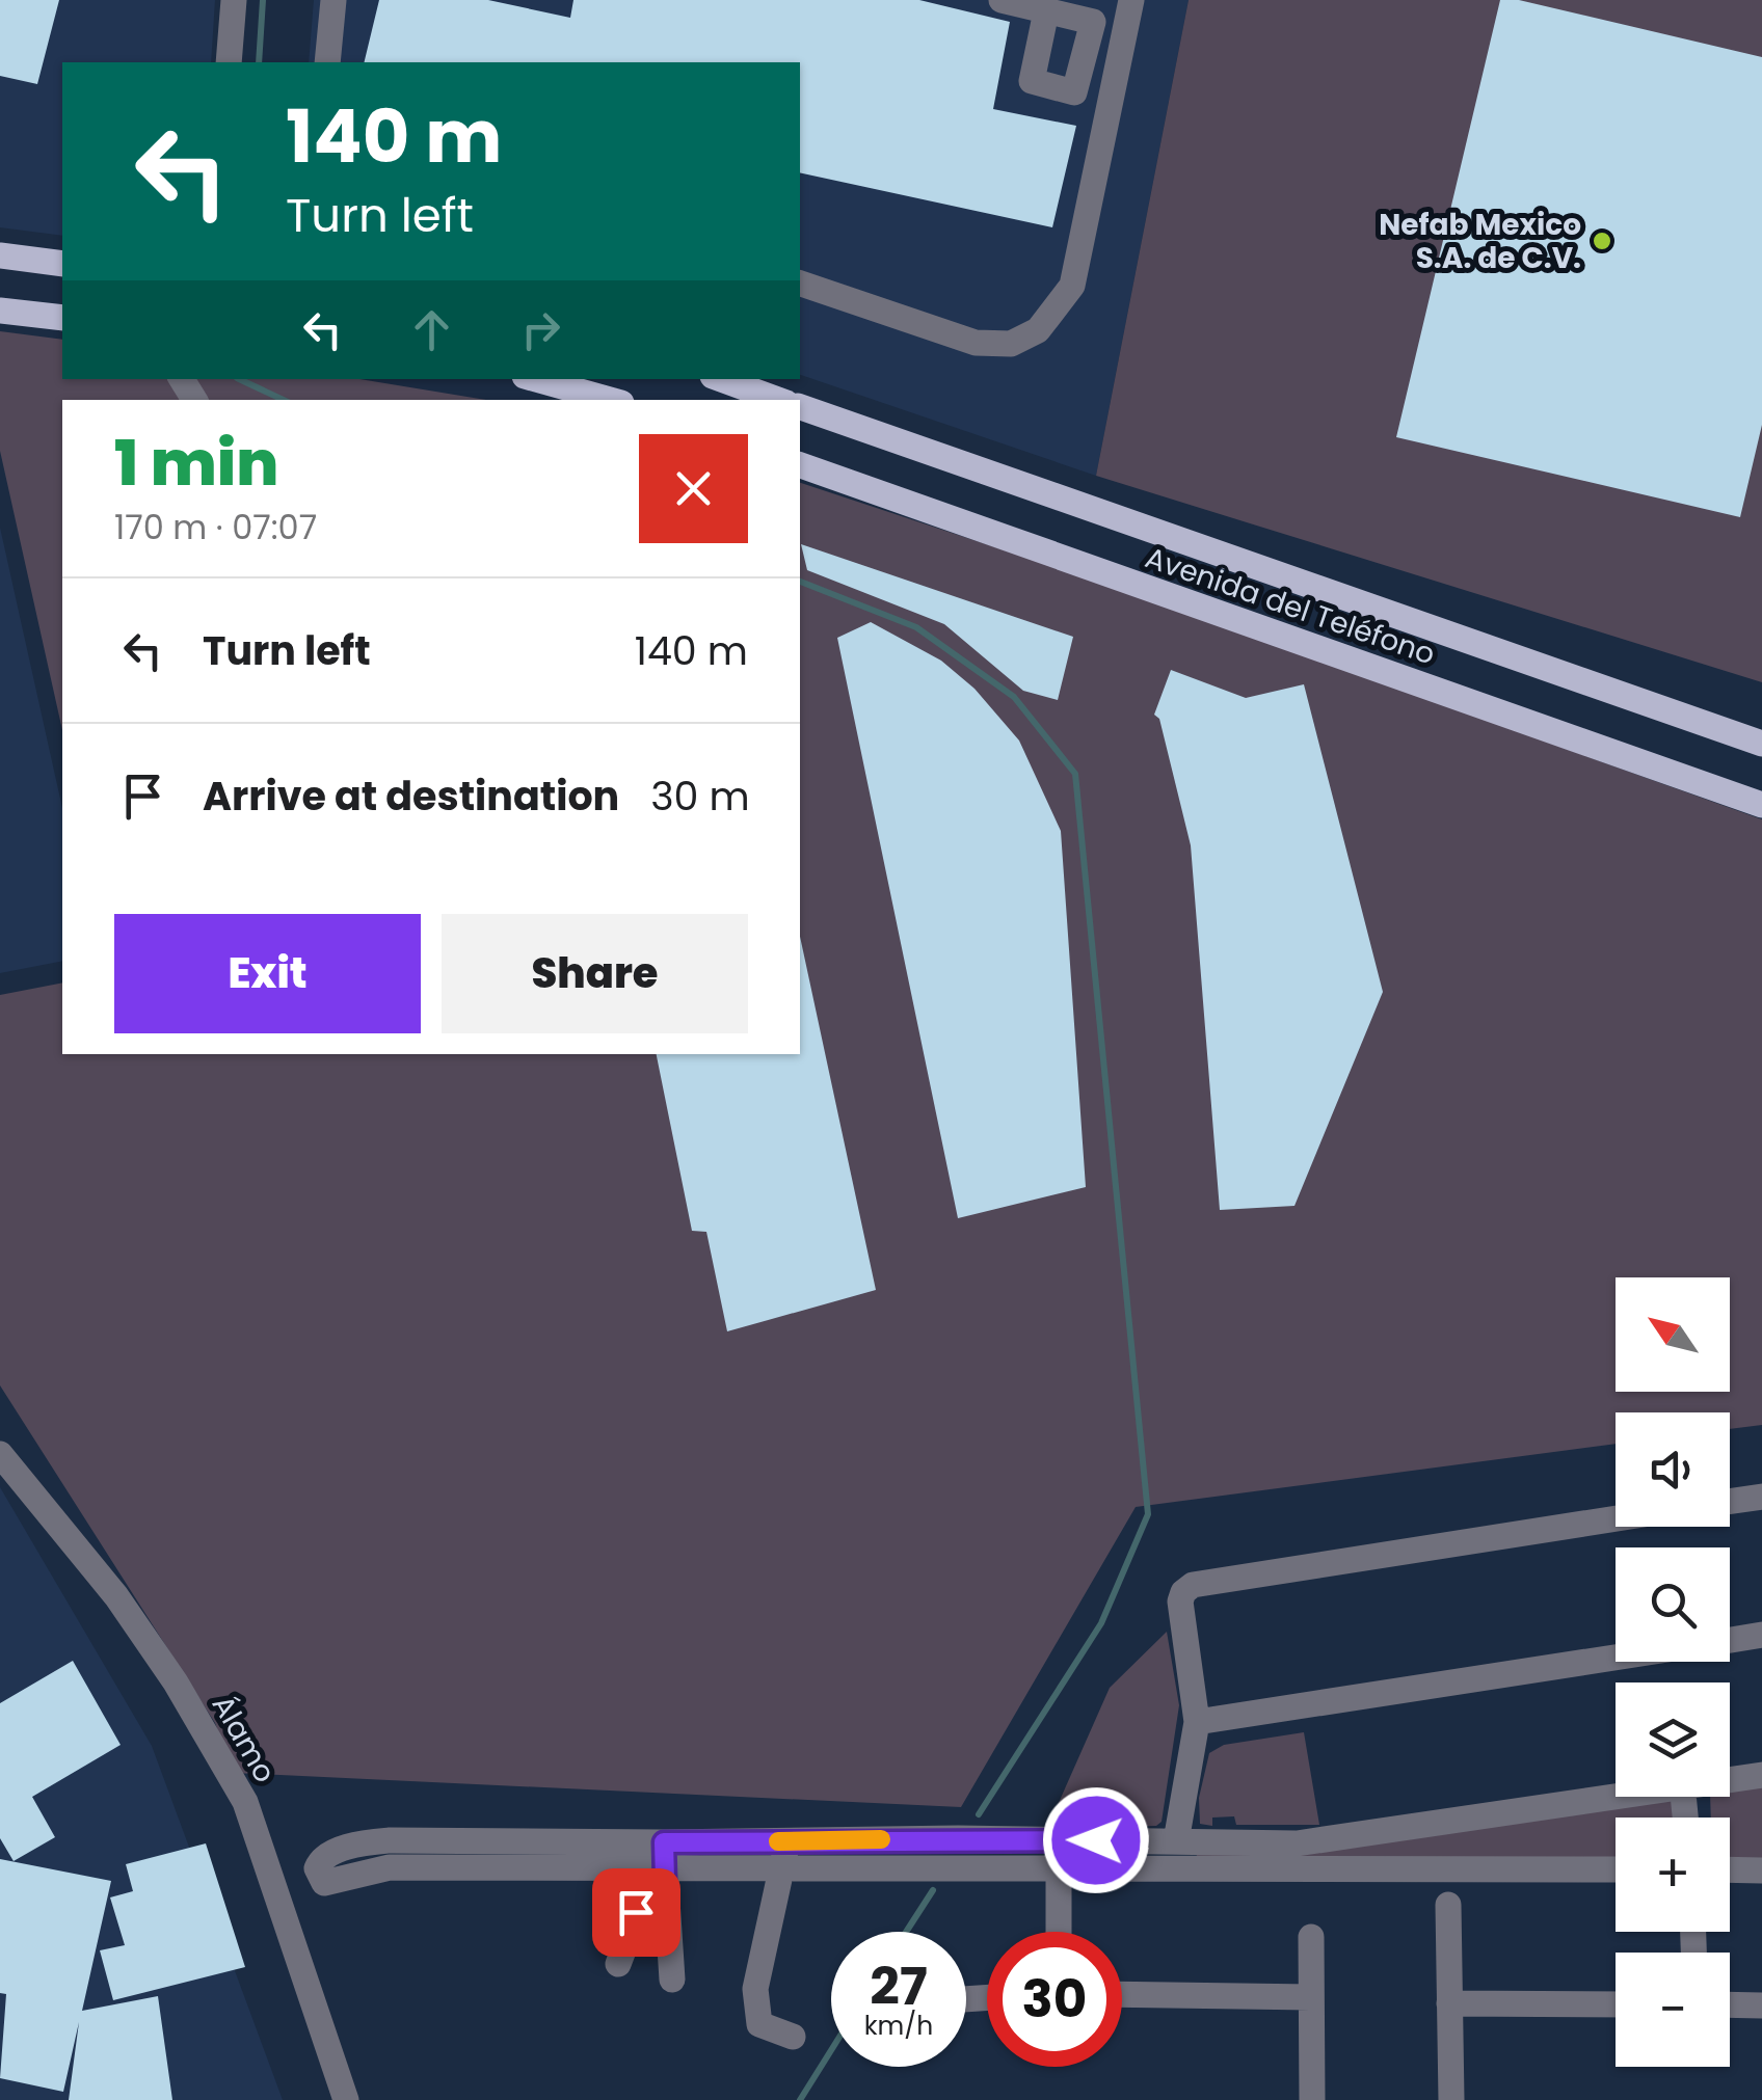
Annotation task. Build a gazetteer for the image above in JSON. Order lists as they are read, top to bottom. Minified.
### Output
{"streets":{"main road":["Avenida del Teléfono"],"street":["Álamo"]},"places":["Nefab Mexico S.A. de C.V."],"north":"top left","page":{"turn":["140 m","Turn left"],"heading":["1 min","170 m · 07:07"],"list":[{"name":"Turn left","value":"140 m"},{"name":"Arrive at destination","value":"30 m"}],"buttons":["Exit","Share"],"map_buttons":["+","−"],"speed":"27 km/h","limit":"30"}}
